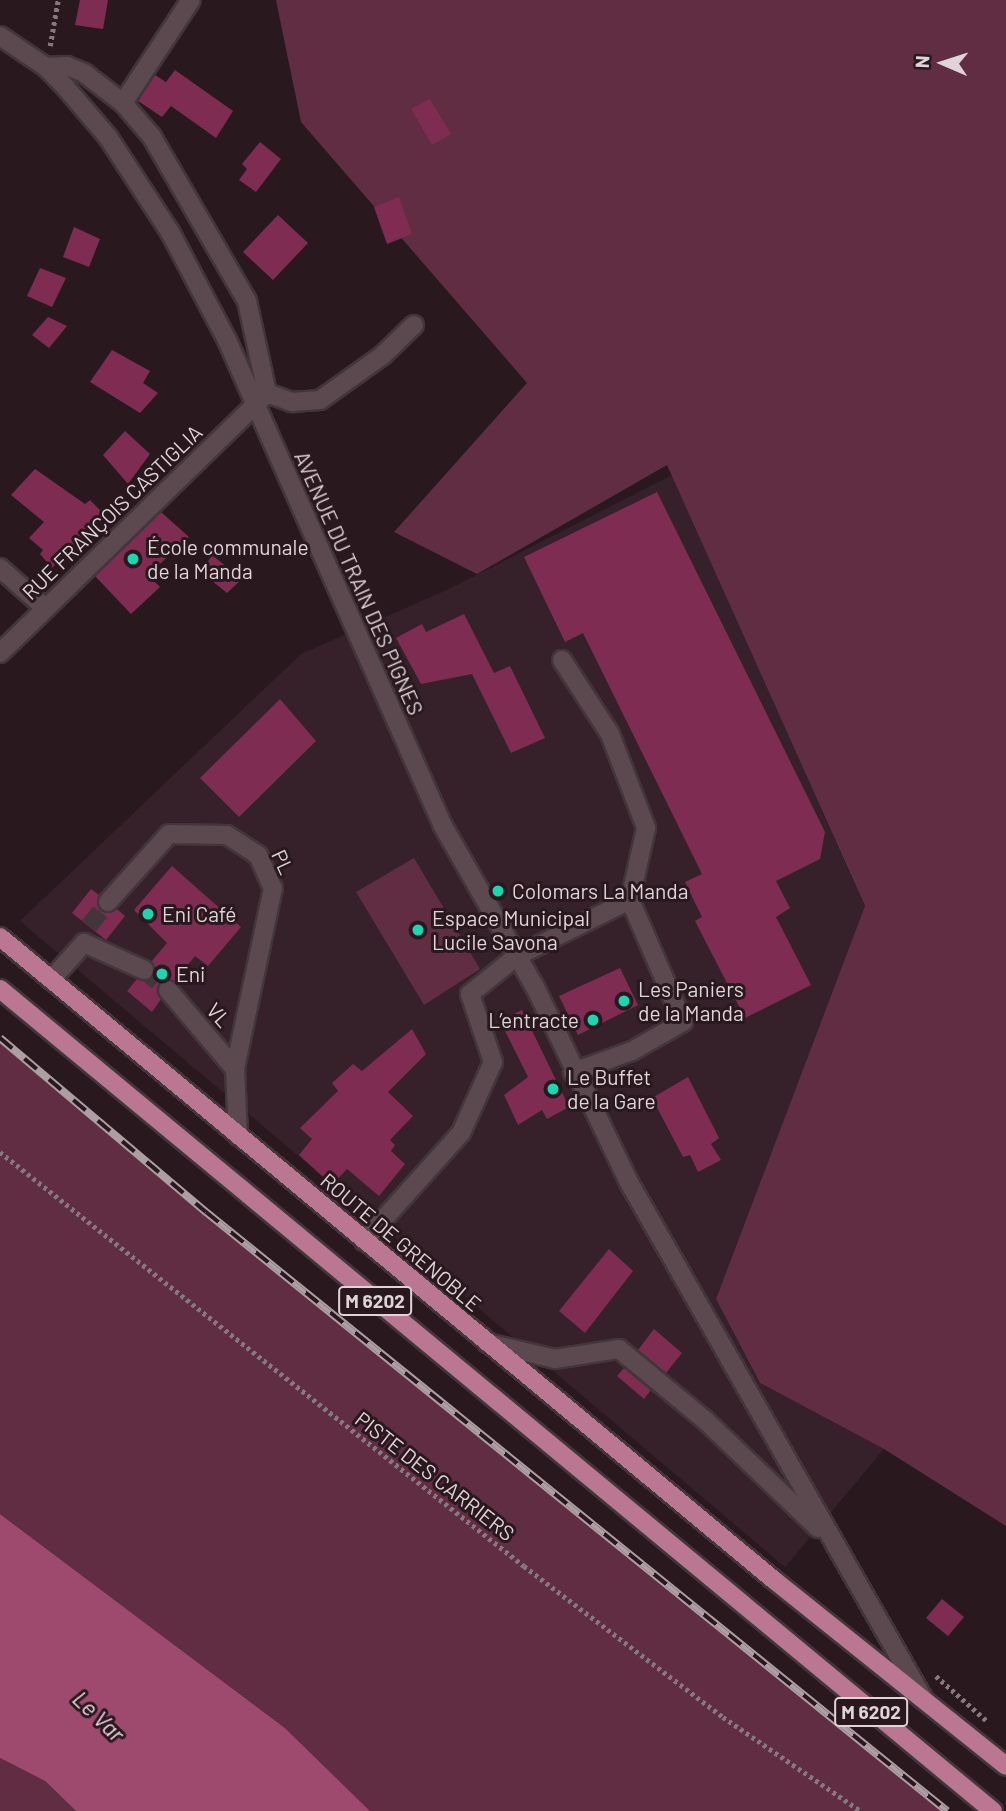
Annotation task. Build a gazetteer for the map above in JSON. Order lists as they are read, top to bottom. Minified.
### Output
{"streets":{"main road":["ROUTE DE GRENOBLE","M 6202"],"street":["RUE FRANÇOIS CASTIGLIA","AVENUE DU TRAIN DES PIGNES","PL","VL"],"path":["PISTE DES CARRIERS"]},"crossings":[["RUE FRANÇOIS CASTIGLIA","AVENUE DU TRAIN DES PIGNES"],["AVENUE DU TRAIN DES PIGNES","ROUTE DE GRENOBLE"],["AVENUE DU TRAIN DES PIGNES","M 6202"],["PL","VL"],["PL","ROUTE DE GRENOBLE"],["ROUTE DE GRENOBLE","M 6202"]],"water":["Le Var"],"places":["École communale de la Manda","Colomars La Manda","Eni Café","Espace Municipal Lucile Savona","Eni","Les Paniers de la Manda","L’entracte","Le Buffet de la Gare"],"north":"left"}
